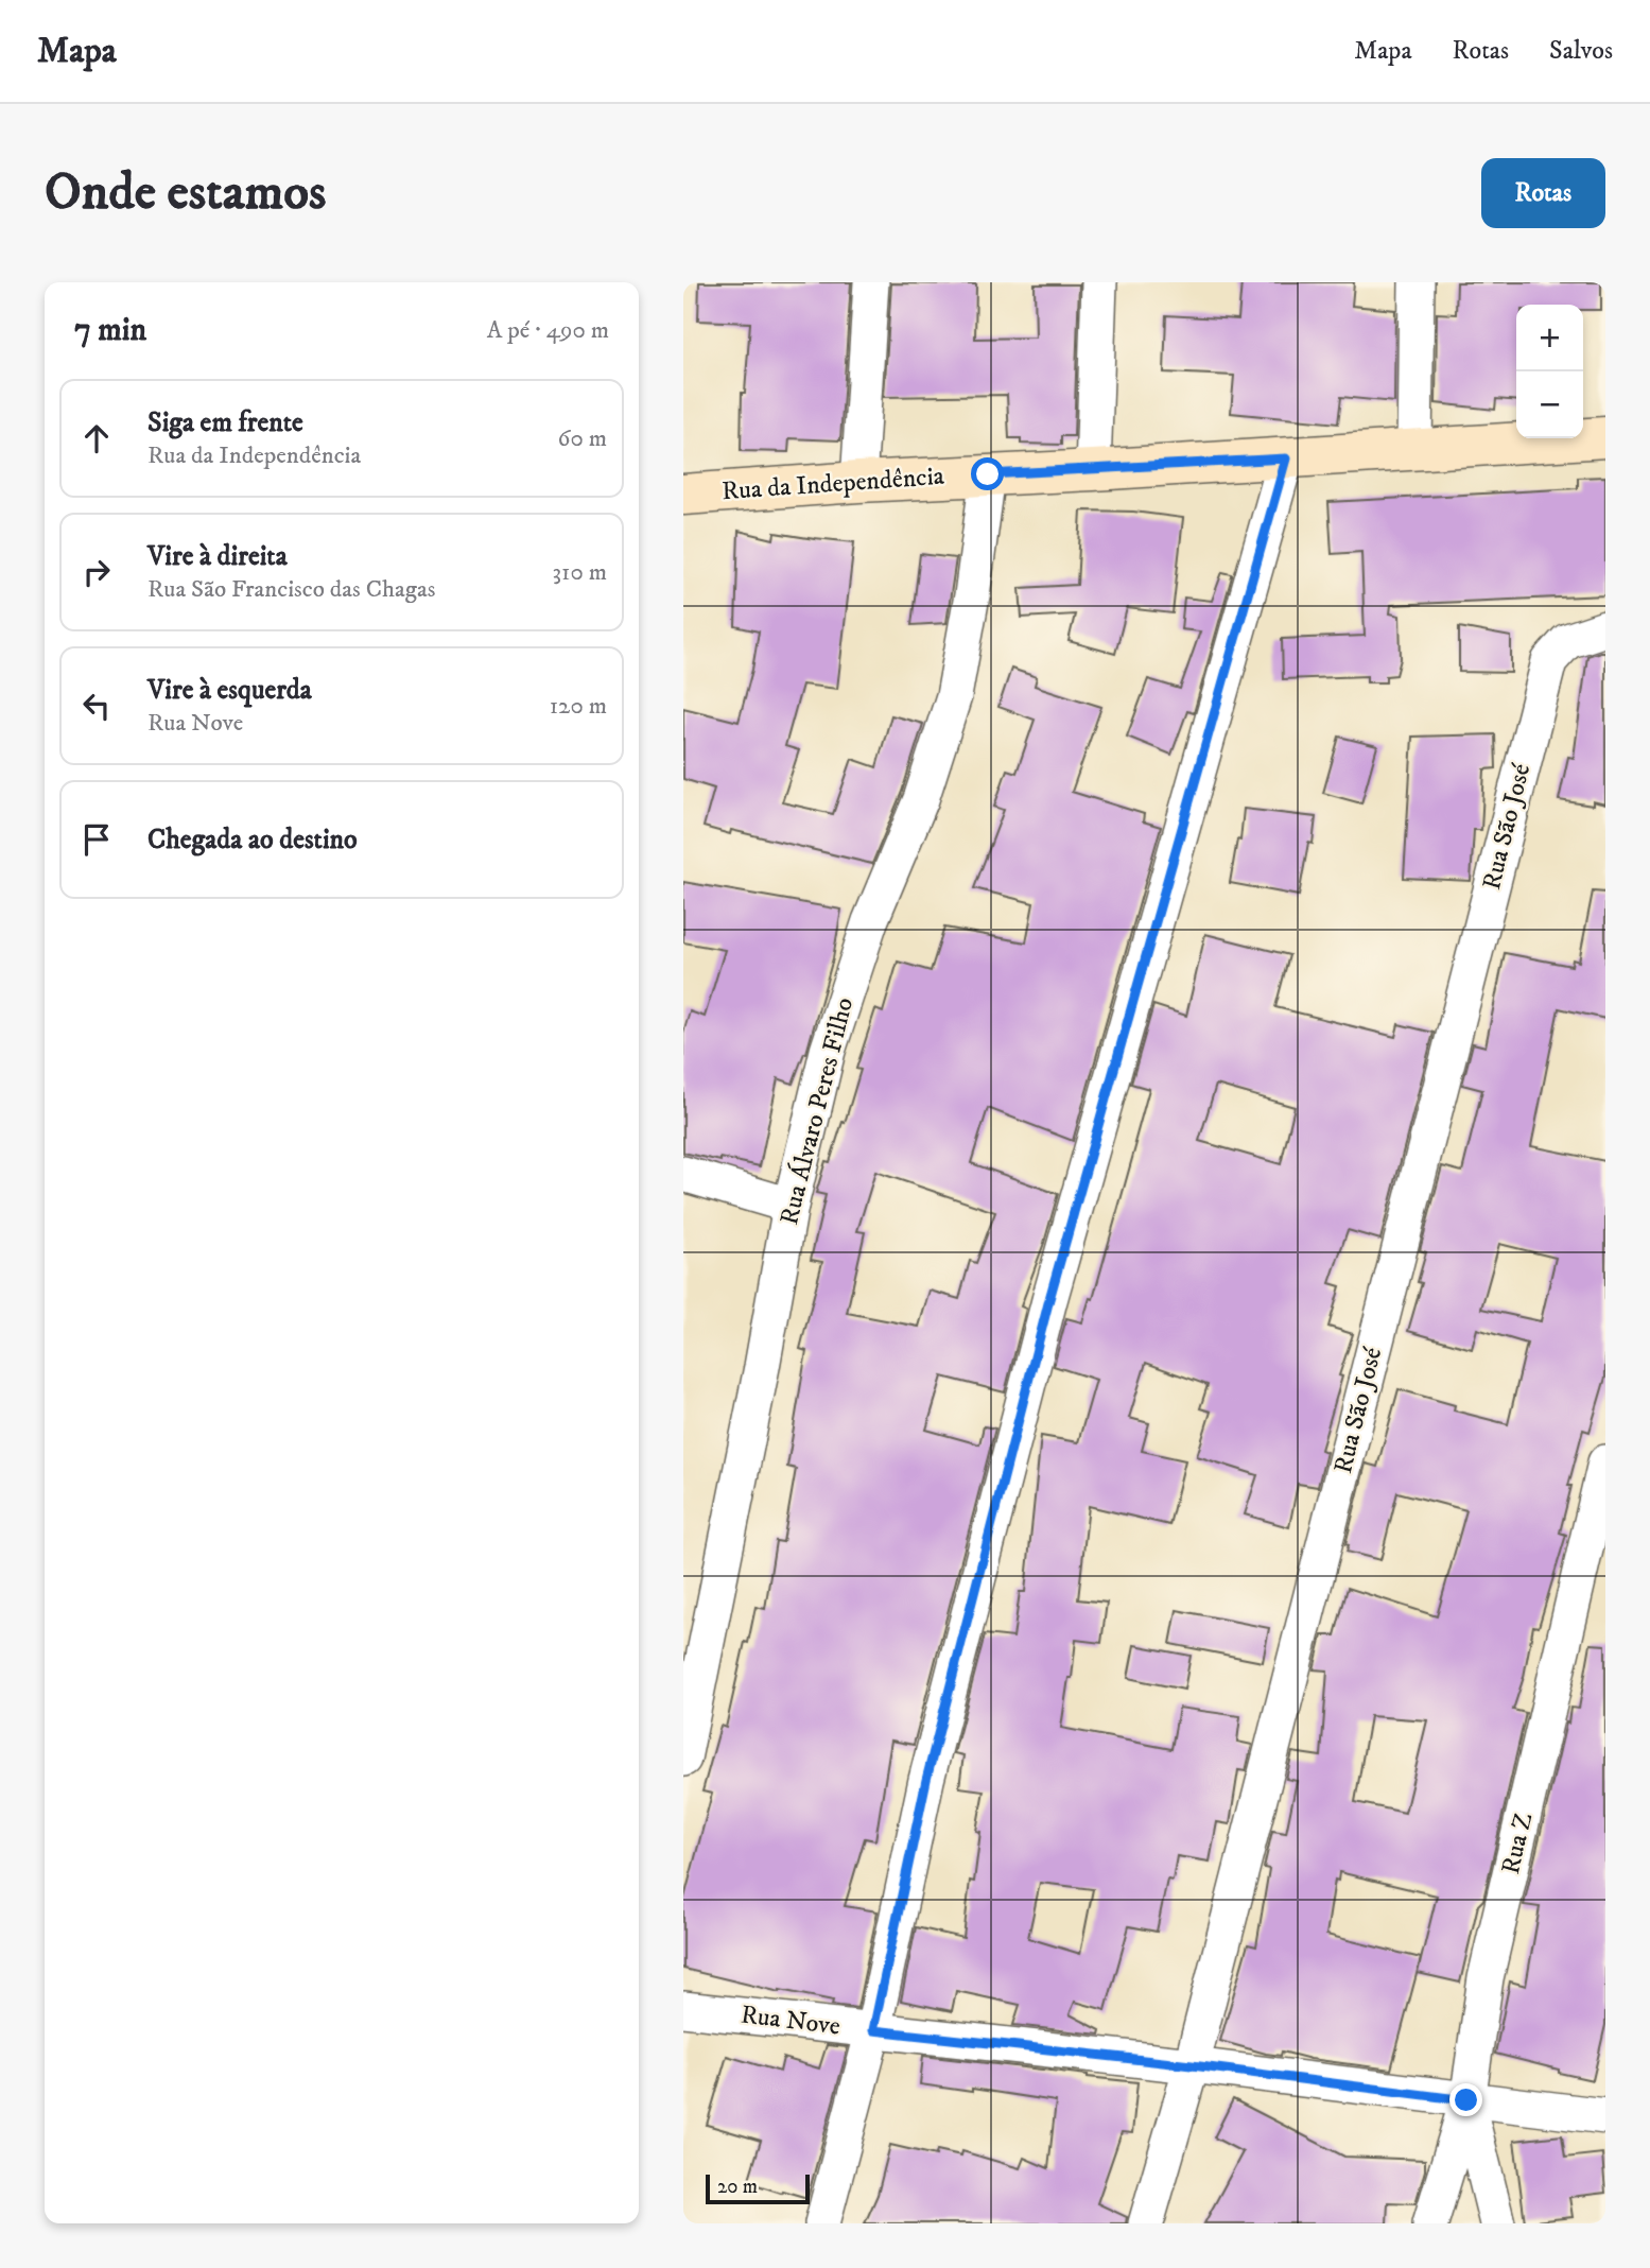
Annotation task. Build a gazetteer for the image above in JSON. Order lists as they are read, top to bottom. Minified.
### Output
{"streets":{"street":["Rua da Independência","Rua São José","Rua Álvaro Peres Filho","Rua Z","Rua Nove"]},"crossings":[["Rua da Independência","Rua Álvaro Peres Filho"],["Rua São José","Rua Nove"],["Rua Z","Rua Nove"]],"scale_bar":"20 m","page":{"header":"Mapa","nav":["Mapa","Rotas","Salvos"],"buttons":"Rotas","title":"Onde estamos","heading":["7 min","A pé · 490 m"],"map_buttons":["+","−"],"list":[["Siga em frente","Rua da Independência","60 m"],["Vire à direita","Rua São Francisco das Chagas","310 m"],["Vire à esquerda","Rua Nove","120 m"],"Chegada ao destino"],"scale":"20 m"}}
